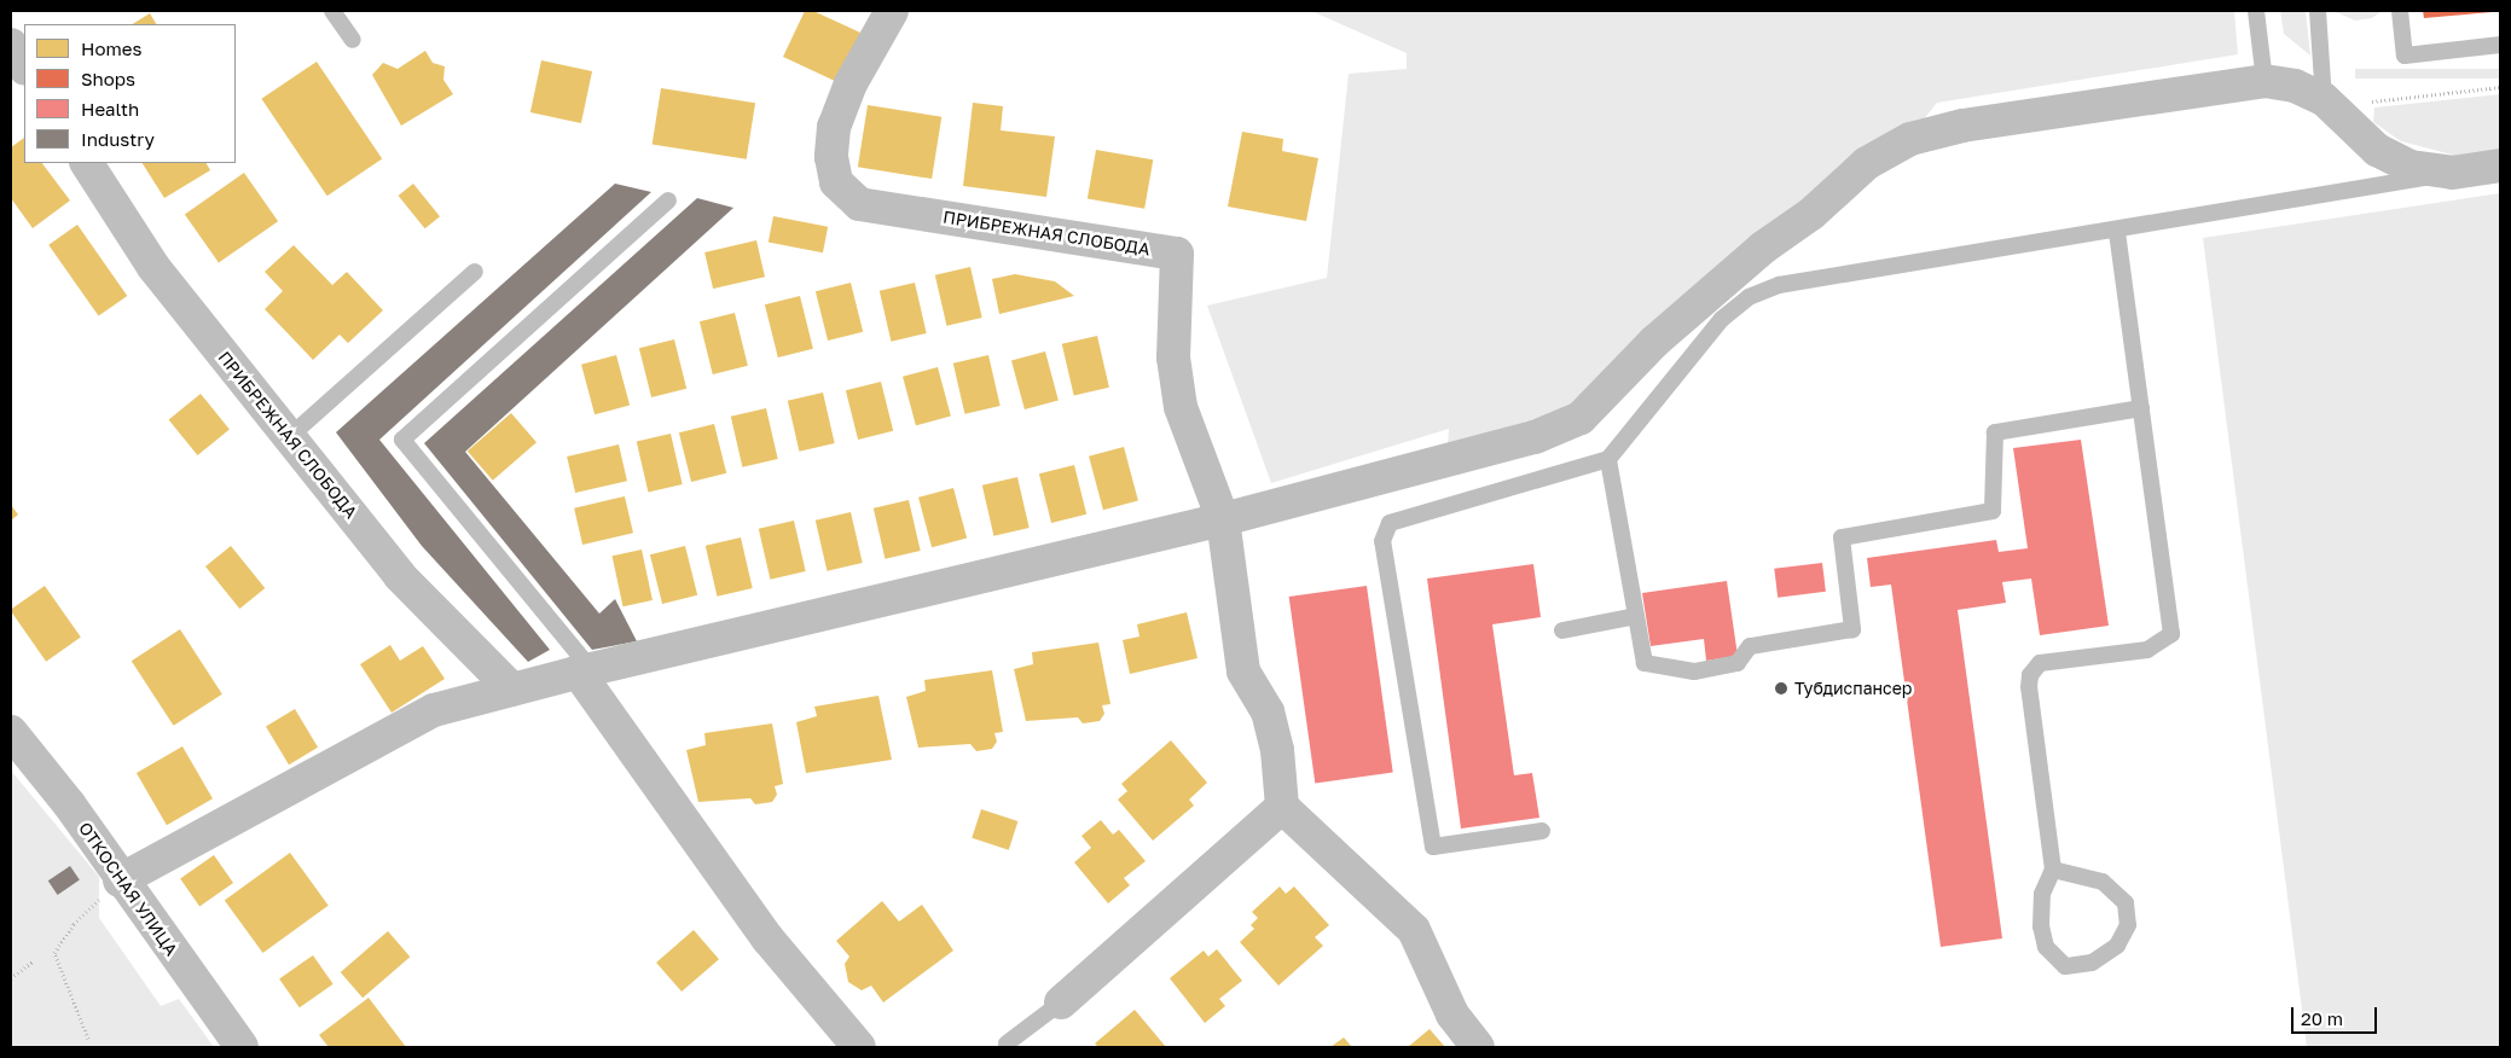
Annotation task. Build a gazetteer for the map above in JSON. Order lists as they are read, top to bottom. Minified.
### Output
{"streets":{"street":["ПРИБРЕЖНАЯ СЛОБОДА","ОТКОСНАЯ УЛИЦА"]},"places":["Тубдиспансер"],"legend":["Homes","Shops","Health","Industry"],"scale_bar":"20 m"}
